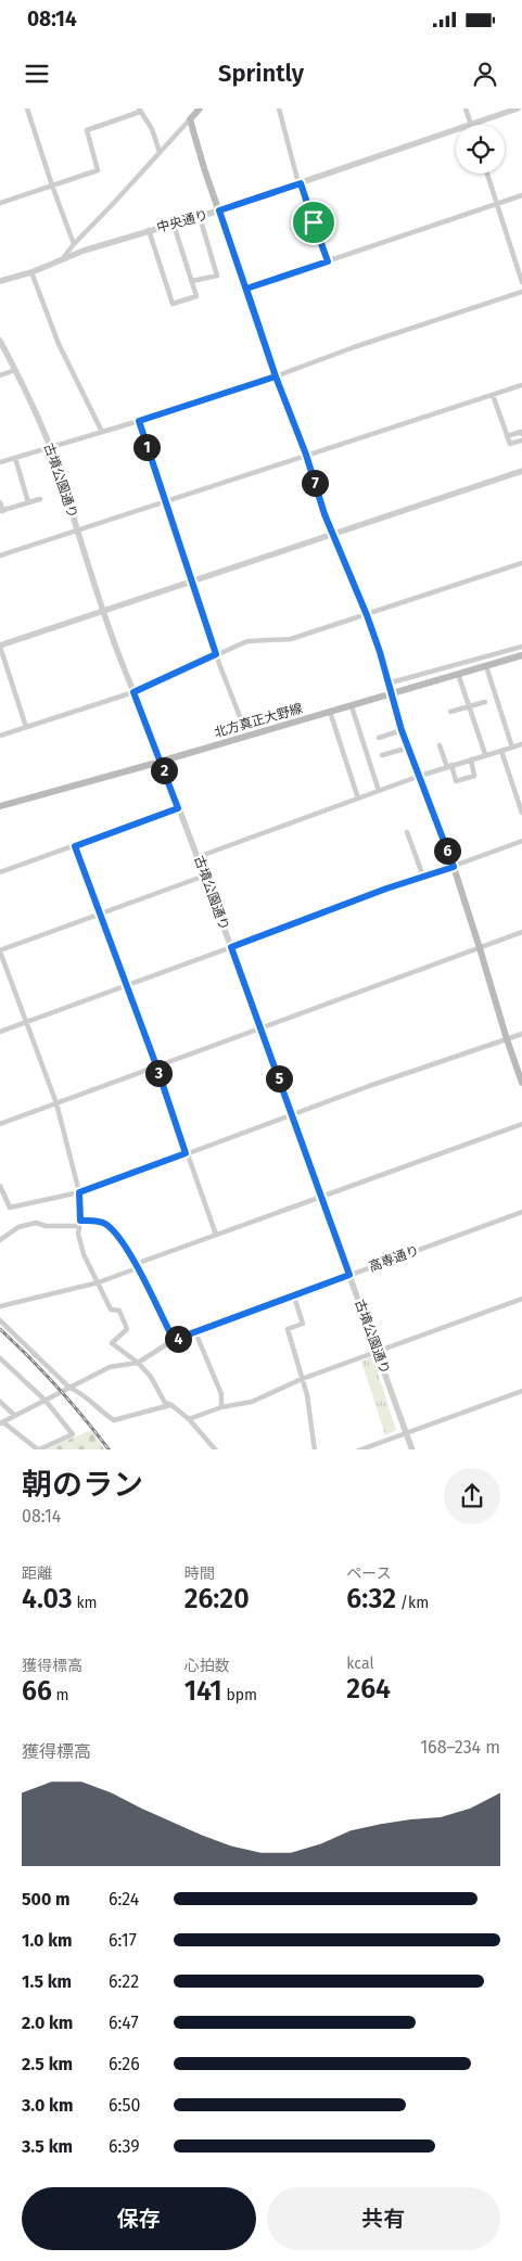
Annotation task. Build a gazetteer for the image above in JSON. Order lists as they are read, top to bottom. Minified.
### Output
{"streets":{"main road":["北方真正大野線"],"street":["中央通り","古墳公園通り","高専通り"]},"crossings":[["古墳公園通り","北方真正大野線"],["古墳公園通り","高専通り"]],"page":{"status":"08:14","header":"Sprintly","pins":["1","7","2","6","3","5","4"],"heading":["朝のラン","08:14"],"stats":[["距離","4.03 km"],["時間","26:20"],["ペース","6:32 /km"],["獲得標高","66 m"],["心拍数","141 bpm"],["kcal","264"]],"chart":["獲得標高","168–234 m"],"list":[{"name":"500 m","note":"6:24"},{"name":"1.0 km","note":"6:17"},{"name":"1.5 km","note":"6:22"},{"name":"2.0 km","note":"6:47"},{"name":"2.5 km","note":"6:26"},{"name":"3.0 km","note":"6:50"},{"name":"3.5 km","note":"6:39"}],"buttons":["保存","共有"]}}
